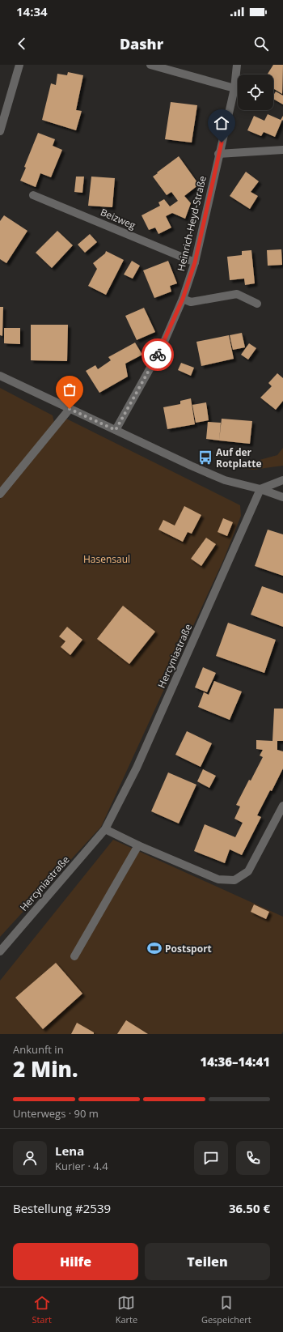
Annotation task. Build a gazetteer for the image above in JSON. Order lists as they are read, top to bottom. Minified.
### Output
{"streets":{"street":["Beizweg","Heinrich-Heyd-Straße","Hercyniastraße"]},"crossings":[["Beizweg","Heinrich-Heyd-Straße"]],"parks":["Hasensaul"],"places":{"bus stop":["Auf der Rotplatte"],"sports":["Postsport"]},"page":{"status":"14:34","header":"Dashr","heading":["2 Min.","Ankunft in","14:36–14:41"],"panel":["Lena","Kurier · 4.4","Bestellung #2539","36.50 €"],"bar":"Unterwegs · 90 m","buttons":["Hilfe","Teilen"],"tabs":["Start","Karte","Gespeichert"]}}
